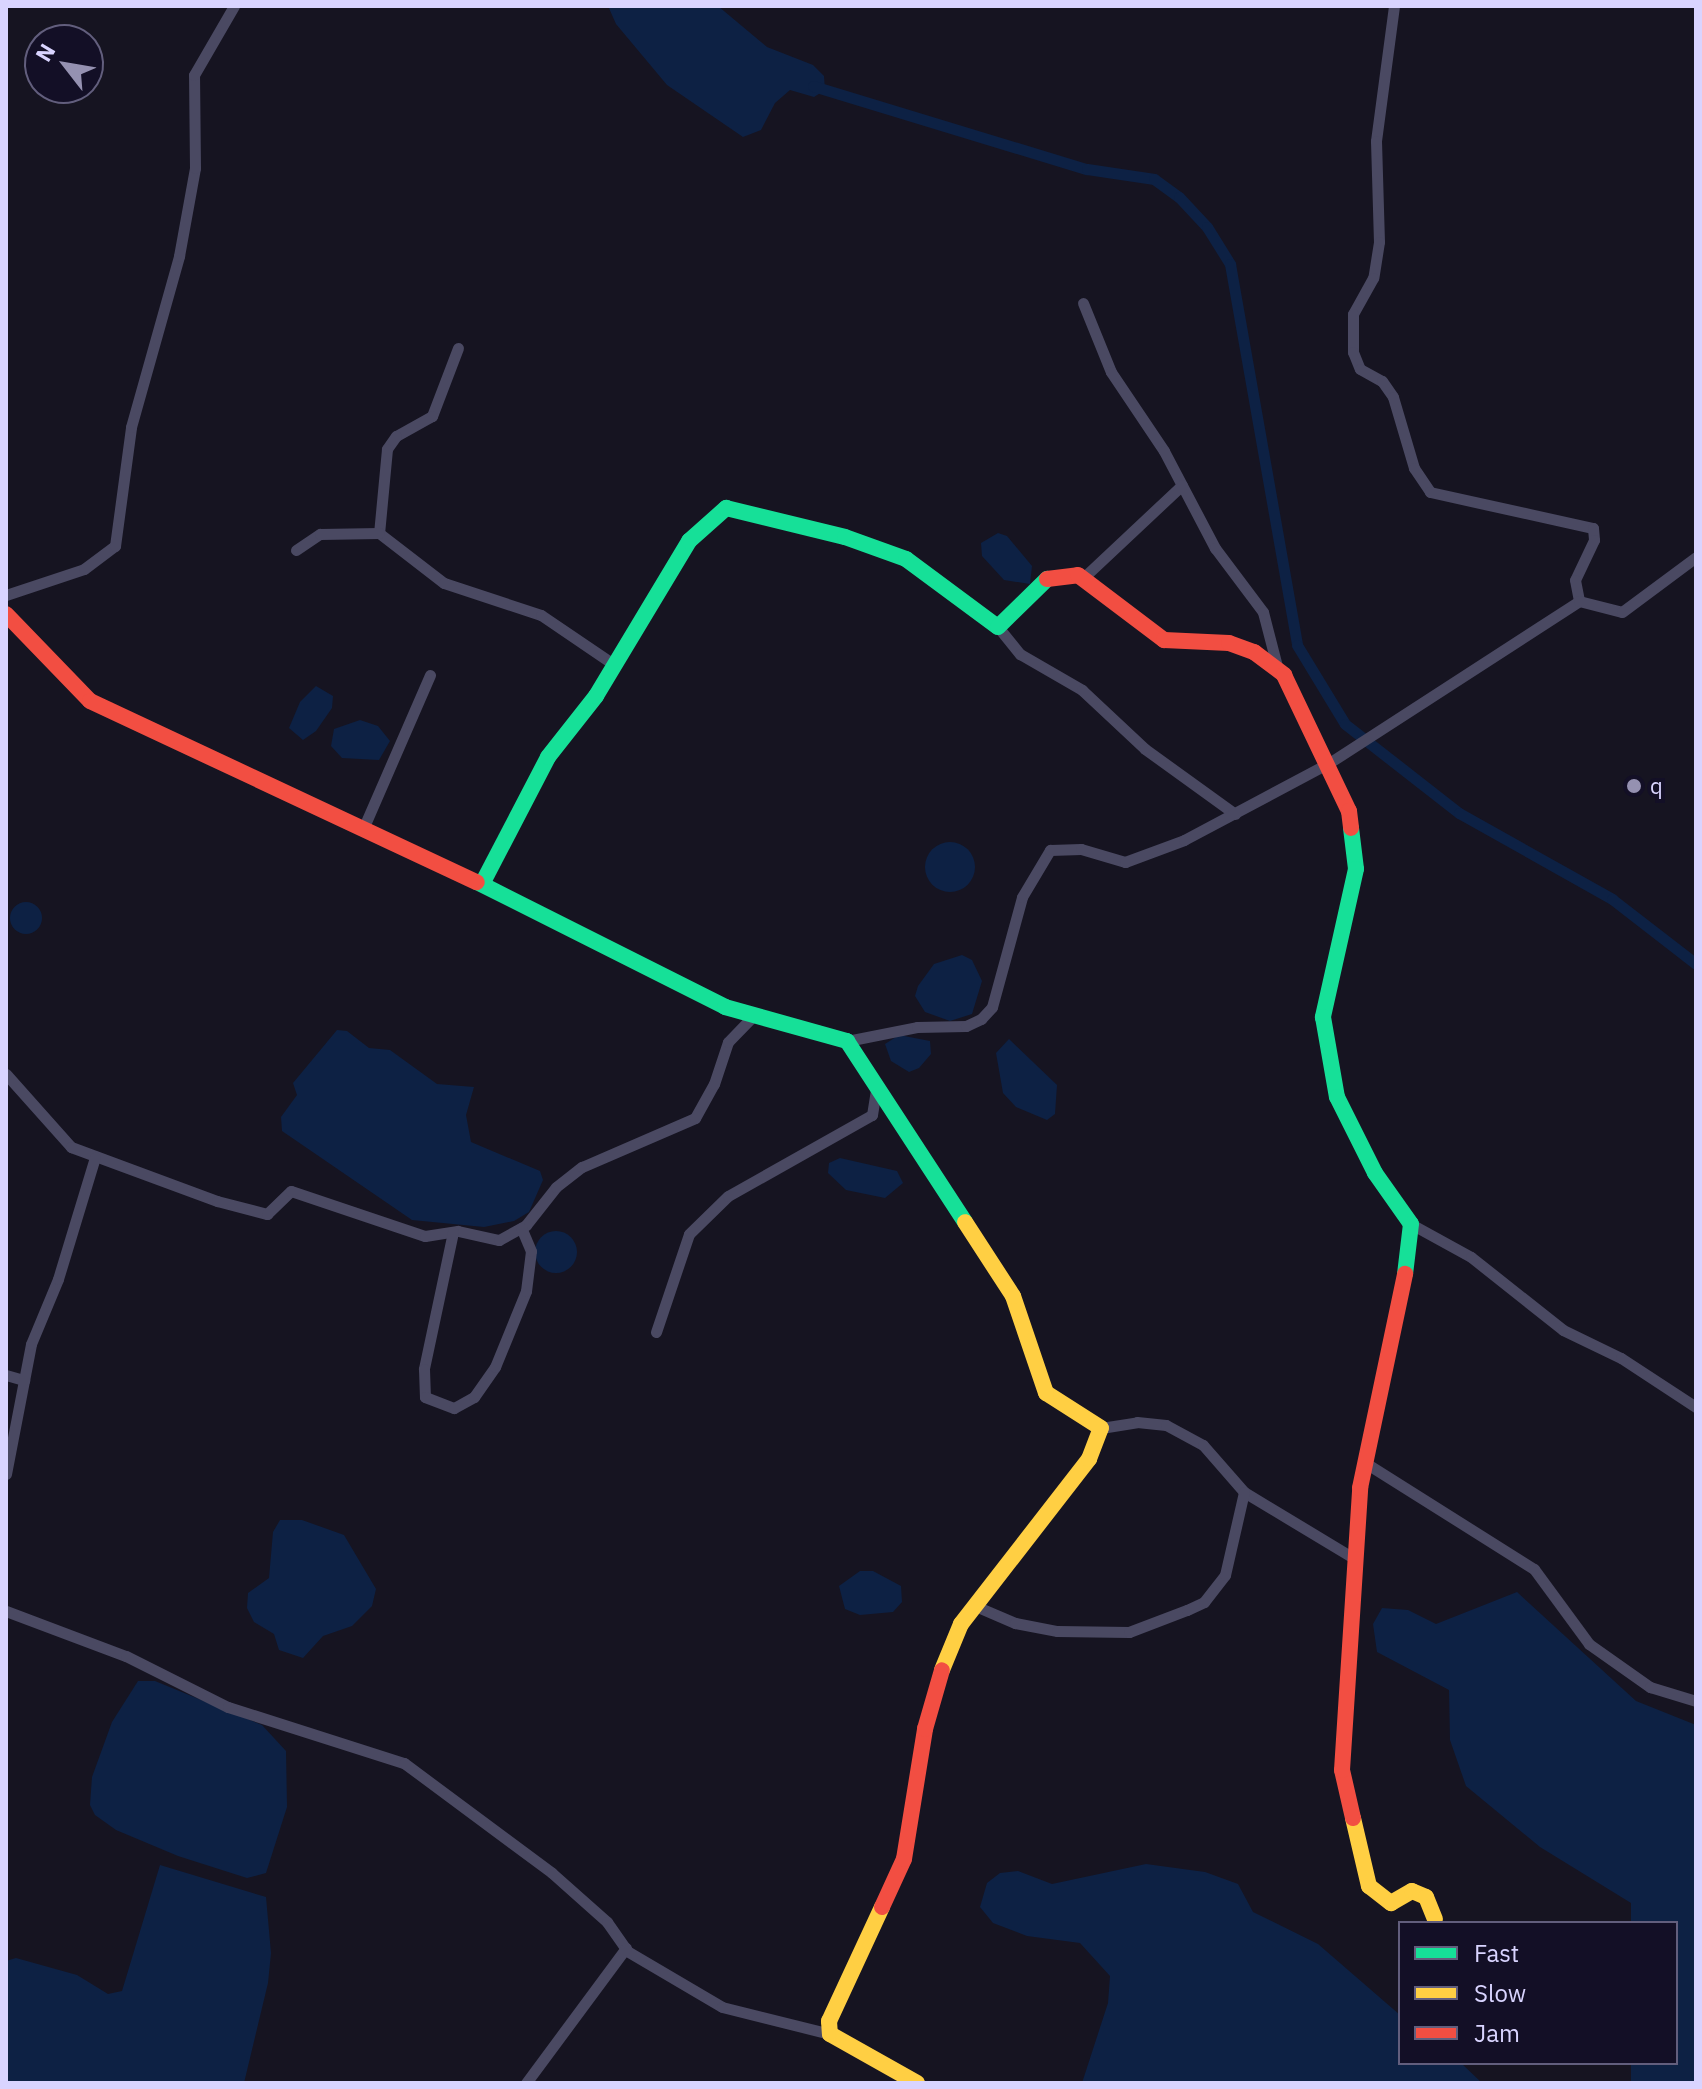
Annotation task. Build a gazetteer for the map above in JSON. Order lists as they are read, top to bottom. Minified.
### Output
{"places":["q"],"legend":["Fast","Slow","Jam"],"north":"top left"}
